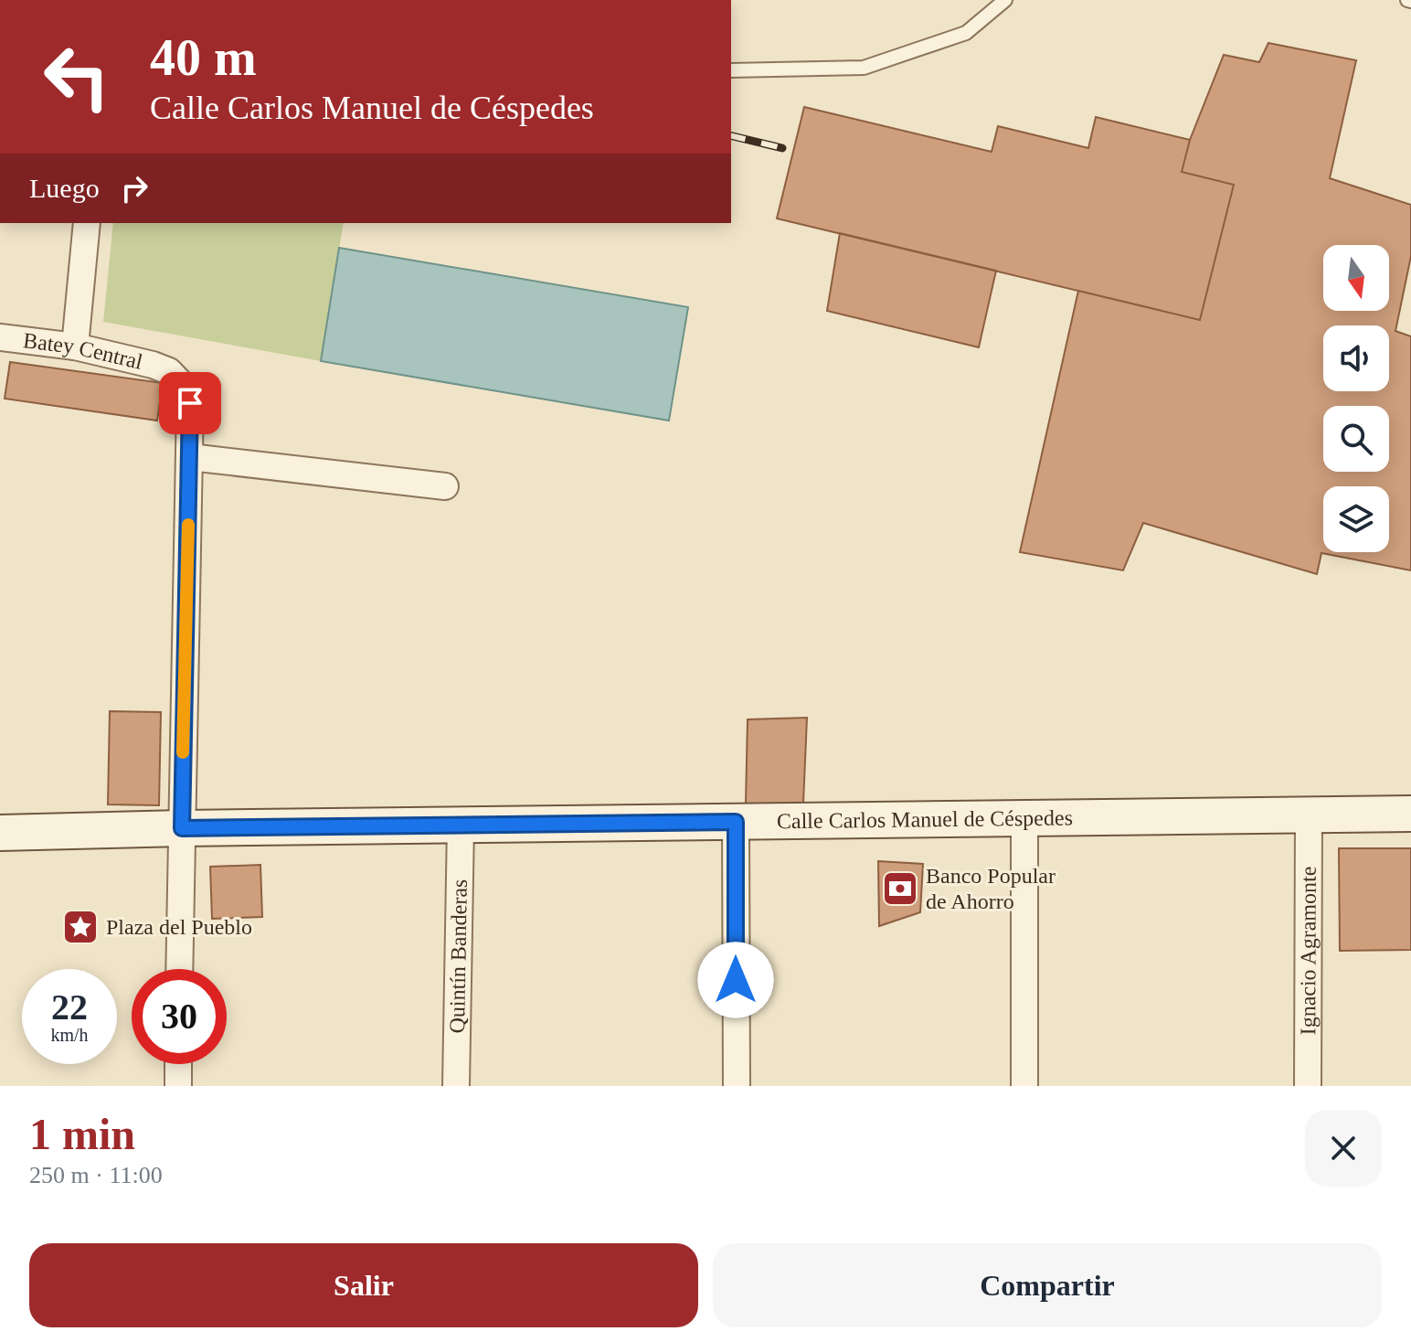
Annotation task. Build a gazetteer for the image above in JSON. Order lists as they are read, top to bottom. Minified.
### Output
{"streets":{"main road":["Calle Carlos Manuel de Céspedes"],"street":["Batey Central","Ignacio Agramonte","Quintín Banderas"]},"crossings":[["Calle Carlos Manuel de Céspedes","Ignacio Agramonte"],["Calle Carlos Manuel de Céspedes","Quintín Banderas"]],"places":{"bank":["Banco Popular de Ahorro"],"place":["Plaza del Pueblo"]},"north":"bottom","page":{"turn":["40 m","Calle Carlos Manuel de Céspedes"],"then":"Luego","speed":"22 km/h","limit":"30","heading":["1 min","250 m · 11:00"],"buttons":["Salir","Compartir"]}}
